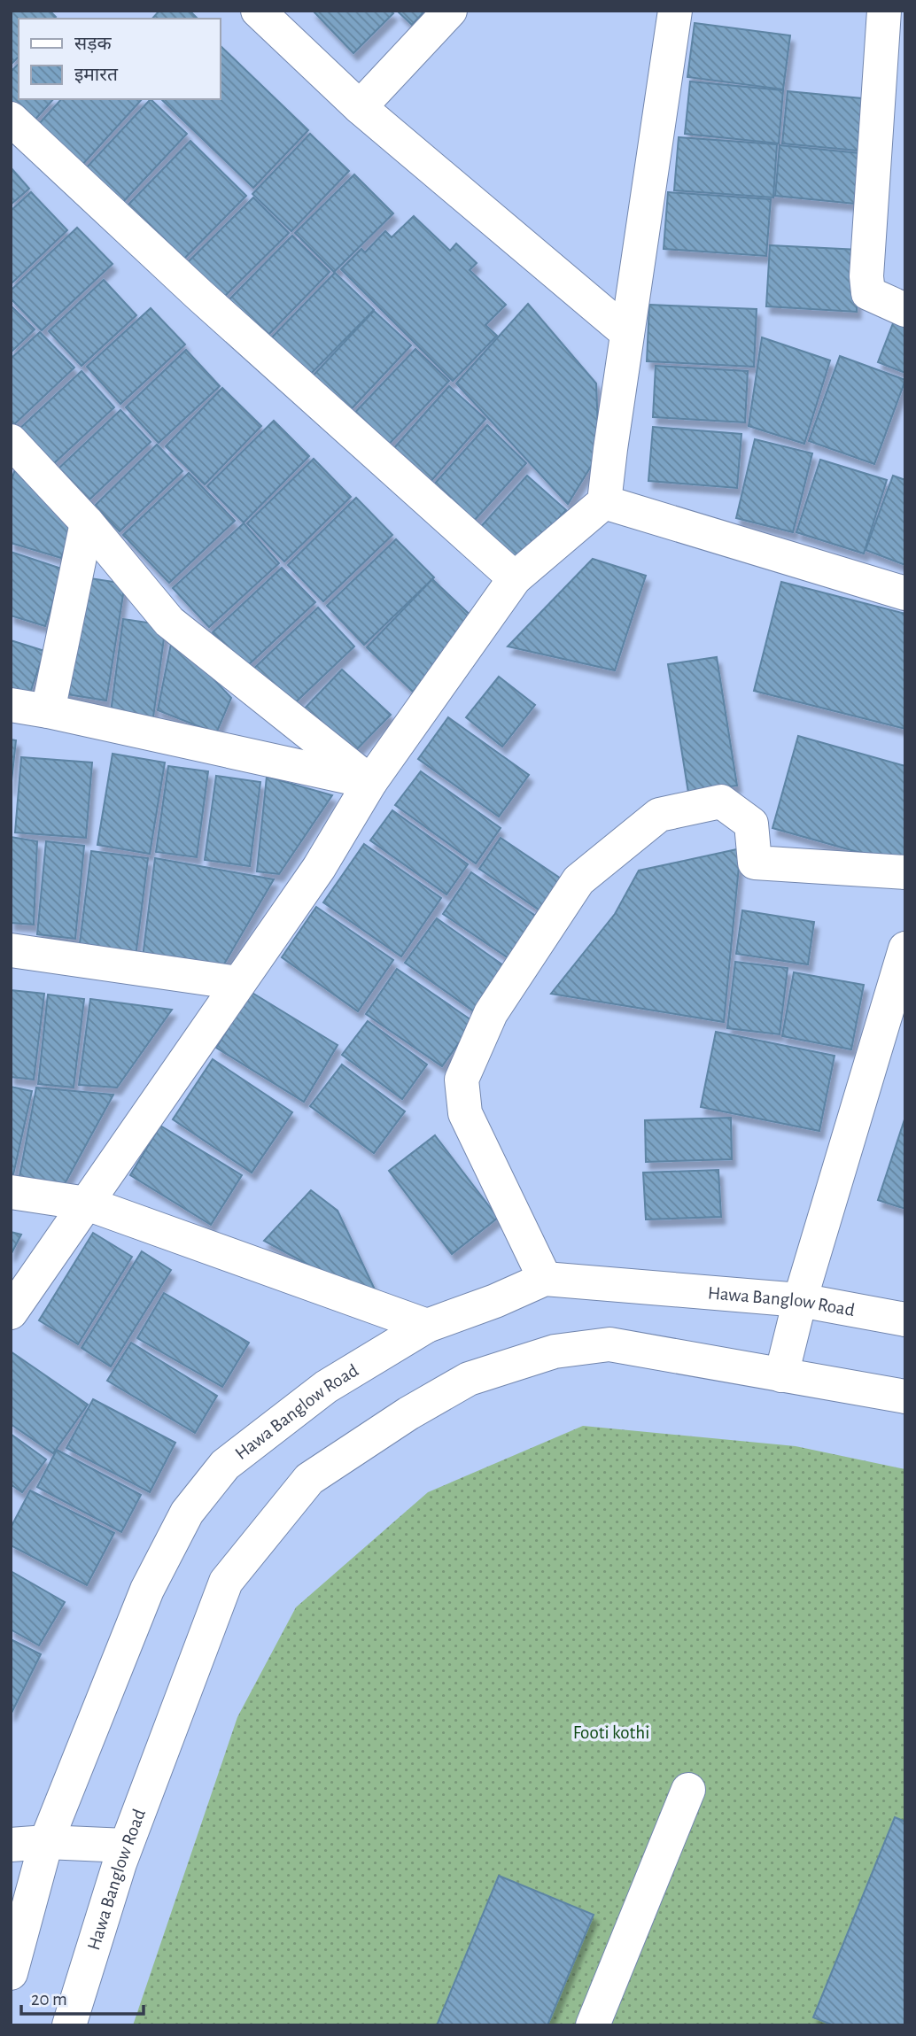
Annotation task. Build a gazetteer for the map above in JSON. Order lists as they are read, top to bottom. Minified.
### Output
{"streets":{"street":["Hawa Banglow Road"]},"parks":["Footi kothi"],"legend":["सड़क","इमारत"],"scale_bar":"20 m"}
